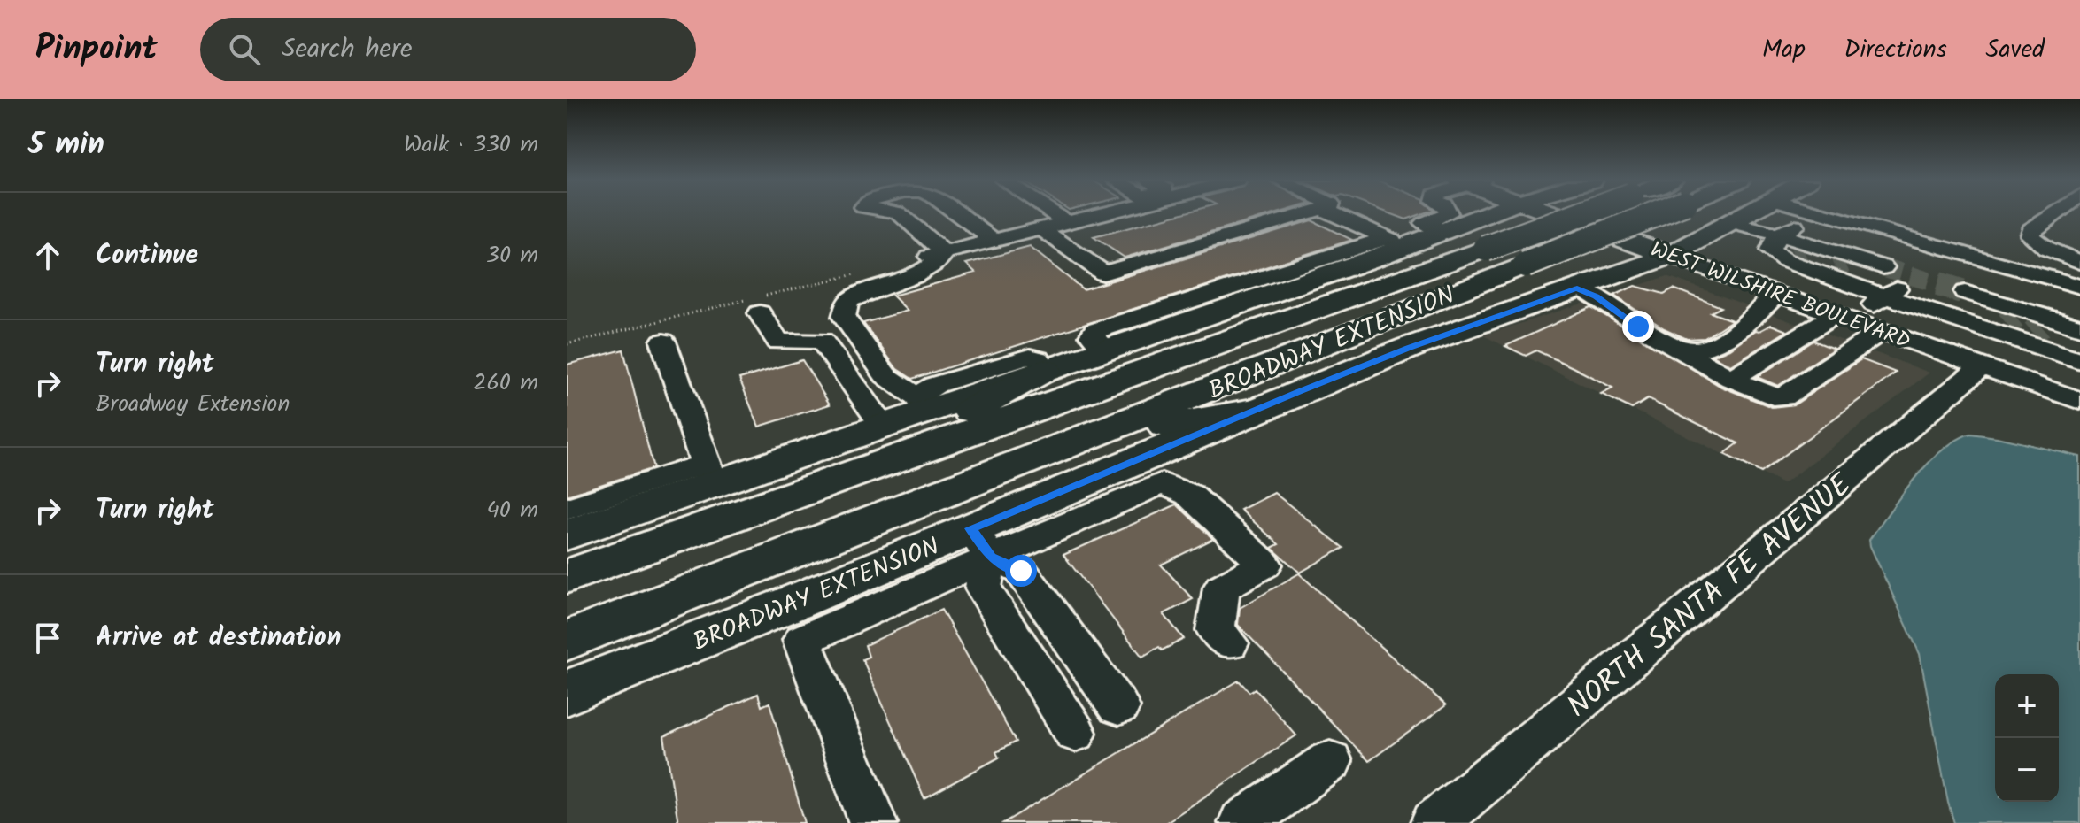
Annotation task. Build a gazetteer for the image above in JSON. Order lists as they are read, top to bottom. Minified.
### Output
{"streets":{"main road":["WEST WILSHIRE BOULEVARD","BROADWAY EXTENSION"],"street":["NORTH SANTA FE AVENUE"]},"crossings":[["WEST WILSHIRE BOULEVARD","BROADWAY EXTENSION"],["WEST WILSHIRE BOULEVARD","NORTH SANTA FE AVENUE"]],"page":{"header":"Pinpoint","search":"Search here","nav":["Map","Directions","Saved"],"heading":["5 min","Walk · 330 m"],"list":[["Continue","30 m"],["Turn right","Broadway Extension","260 m"],["Turn right","40 m"],"Arrive at destination"],"map_buttons":["+","−"]}}
